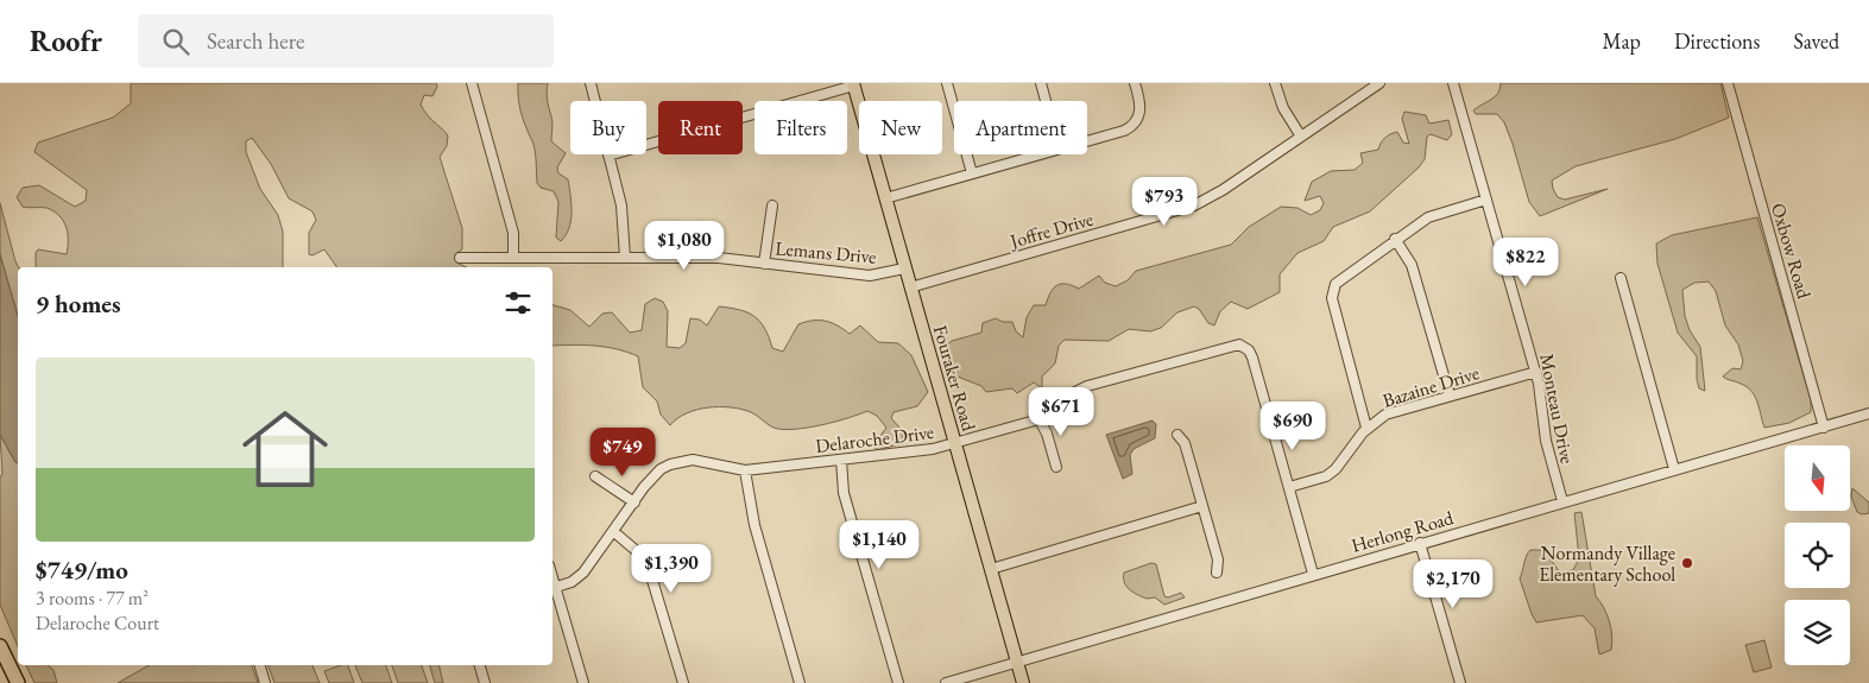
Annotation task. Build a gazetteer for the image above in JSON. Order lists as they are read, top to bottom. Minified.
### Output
{"streets":{"main road":["Fouraker Road"],"street":["Joffre Drive","Oxbow Road","Lemans Drive","Bazaine Drive","Monteau Drive","Delaroche Drive","Herlong Road"]},"crossings":[["Joffre Drive","Fouraker Road"],["Oxbow Road","Herlong Road"],["Lemans Drive","Fouraker Road"],["Fouraker Road","Delaroche Drive"],["Fouraker Road","Herlong Road"],["Bazaine Drive","Monteau Drive"],["Bazaine Drive","Delaroche Drive"],["Monteau Drive","Herlong Road"]],"places":["Normandy Village Elementary School"],"north":"bottom","page":{"header":"Roofr","search":"Search here","nav":["Map","Directions","Saved"],"chip":["Buy","Rent","Filters","New","Apartment"],"price":["$793","$1,080","$822","$671","$690","$749","$1,140","$1,390","$2,170"],"heading":"9 homes","list":[{"name":"$749/mo","note":"3 rooms · 77 m² · Delaroche Court"}]}}
